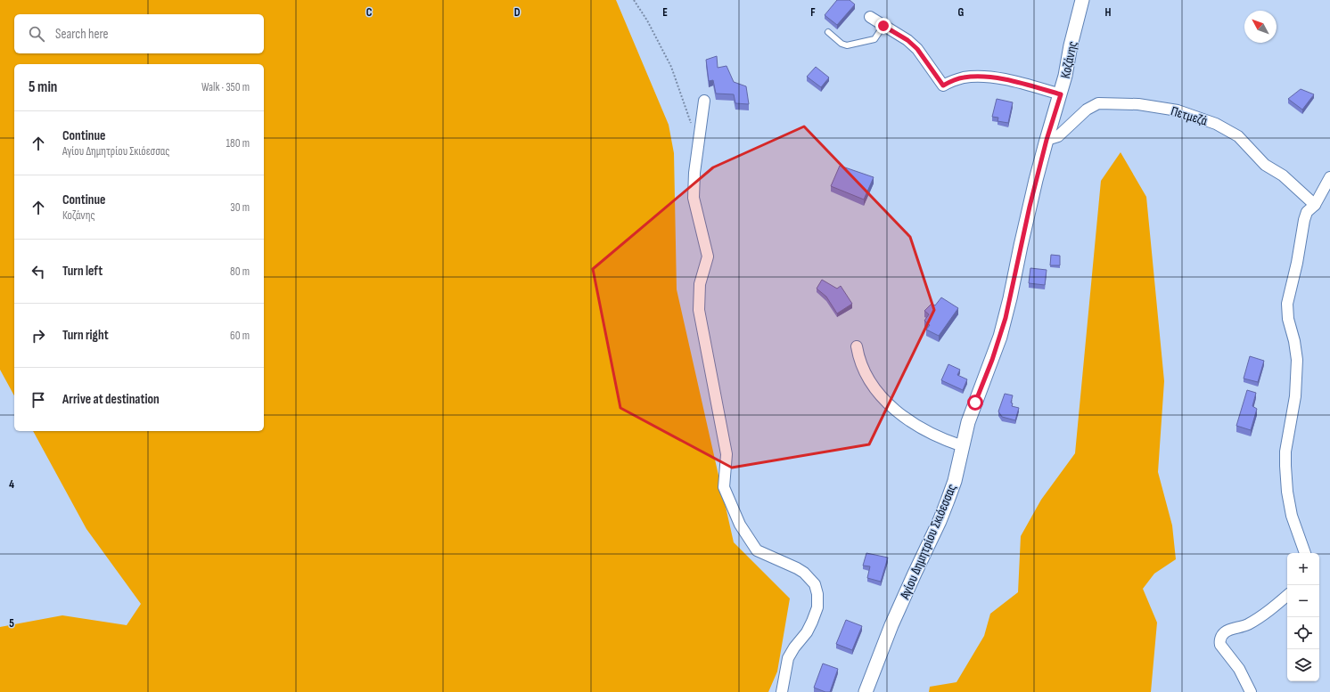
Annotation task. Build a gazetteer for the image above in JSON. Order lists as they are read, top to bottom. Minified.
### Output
{"streets":{"street":["Κοζάνης","Πετμεζά","Αγίου Δημητρίου Σκιόεσσας"]},"crossings":[["Κοζάνης","Πετμεζά"],["Κοζάνης","Αγίου Δημητρίου Σκιόεσσας"],["Πετμεζά","Αγίου Δημητρίου Σκιόεσσας"]],"north":"top left","page":{"search":"Search here","heading":["5 min","Walk · 350 m"],"list":[["Continue","Αγίου Δημητρίου Σκιόεσσας","180 m"],["Continue","Κοζάνης","30 m"],["Turn left","80 m"],["Turn right","60 m"],"Arrive at destination"],"map_buttons":["+","−"]},"grid":{"columns":["C","D","E","F","G","H"],"rows":["4","5"]}}
